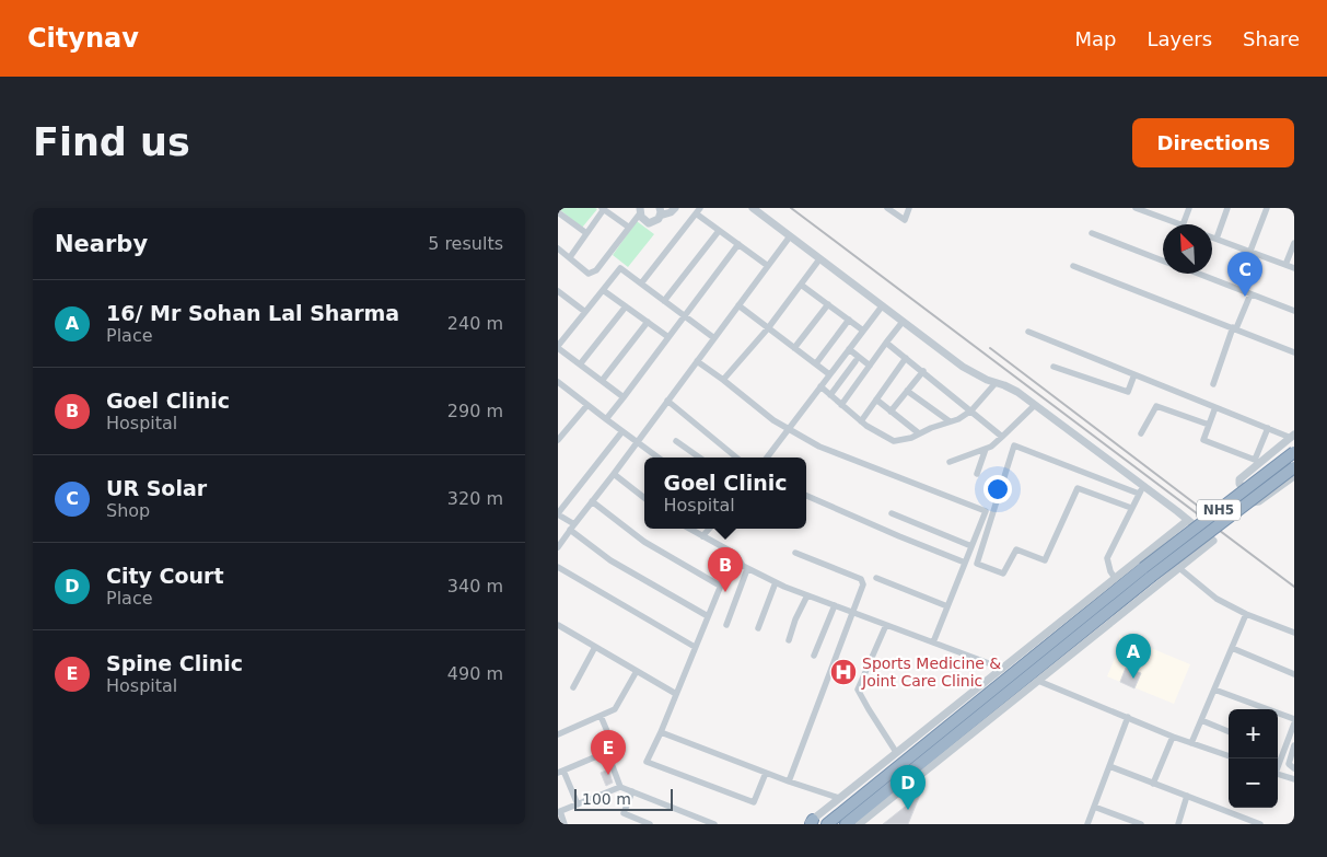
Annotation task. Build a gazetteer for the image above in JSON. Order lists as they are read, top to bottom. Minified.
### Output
{"streets":{"highway":["NH5"]},"places":{"hospital":["Sports Medicine & Joint Care Clinic"]},"scale_bar":"100 m","north":"top left","page":{"header":"Citynav","nav":["Map","Layers","Share"],"buttons":"Directions","title":"Find us","heading":["Nearby","5 results"],"pins":["C","B","A","E","D"],"list":[{"mark":"A","name":"16/ Mr Sohan Lal Sharma","note":"Place","value":"240 m"},{"mark":"B","name":"Goel Clinic","note":"Hospital","value":"290 m"},{"mark":"C","name":"UR Solar","note":"Shop","value":"320 m"},{"mark":"D","name":"City Court","note":"Place","value":"340 m"},{"mark":"E","name":"Spine Clinic","note":"Hospital","value":"490 m"}],"popup":["Goel Clinic","Hospital"],"map_buttons":["+","−"],"scale":"100 m"}}
